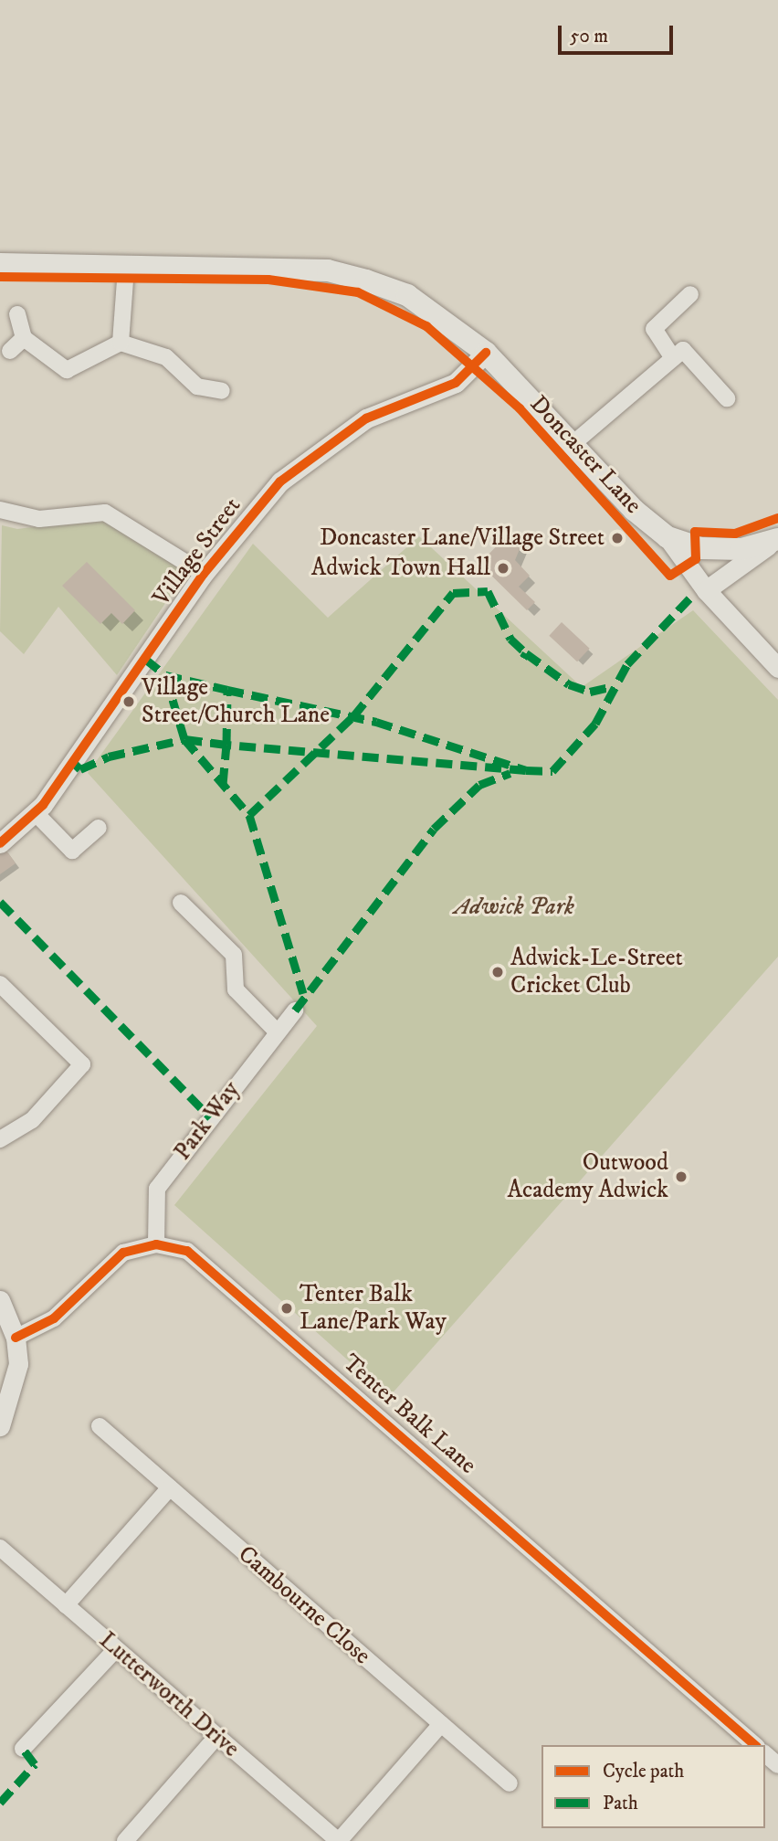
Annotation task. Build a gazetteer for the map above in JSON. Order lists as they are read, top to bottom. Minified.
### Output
{"streets":{"main road":["Doncaster Lane"],"street":["Village Street","Park Way","Tenter Balk Lane","Cambourne Close","Lutterworth Drive"]},"crossings":[["Doncaster Lane","Village Street"],["Park Way","Tenter Balk Lane"]],"parks":["Adwick Park"],"places":["Doncaster Lane/Village Street","Adwick Town Hall","Village Street/Church Lane","Adwick-Le-Street Cricket Club","Outwood Academy Adwick","Tenter Balk Lane/Park Way"],"legend":["Cycle path","Path"],"scale_bar":"50 m"}
